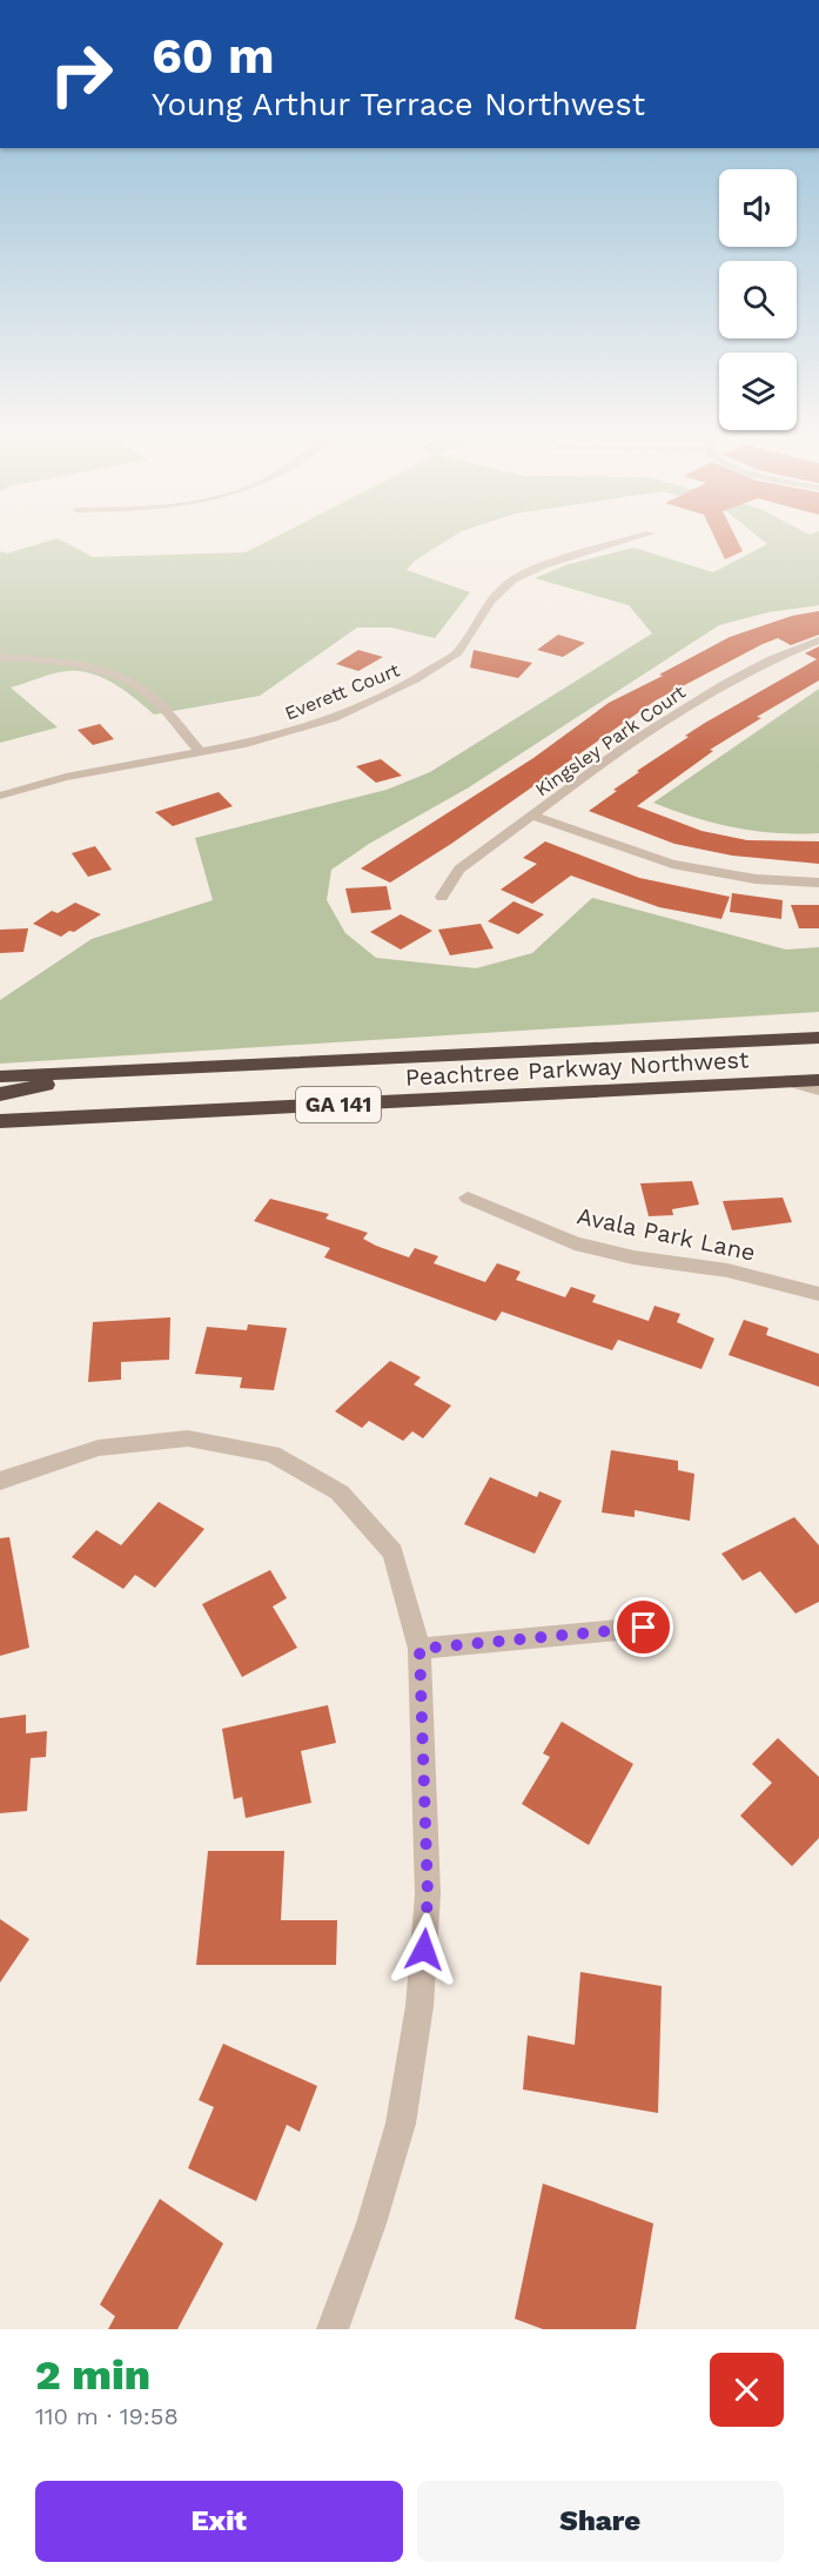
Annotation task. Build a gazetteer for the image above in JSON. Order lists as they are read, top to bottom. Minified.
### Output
{"streets":{"highway":["Peachtree Parkway Northwest","GA 141"],"street":["Everett Court","Kingsley Park Court","Avala Park Lane"]},"page":{"turn":["60 m","Young Arthur Terrace Northwest"],"heading":["2 min","110 m · 19:58"],"buttons":["Exit","Share"]}}
